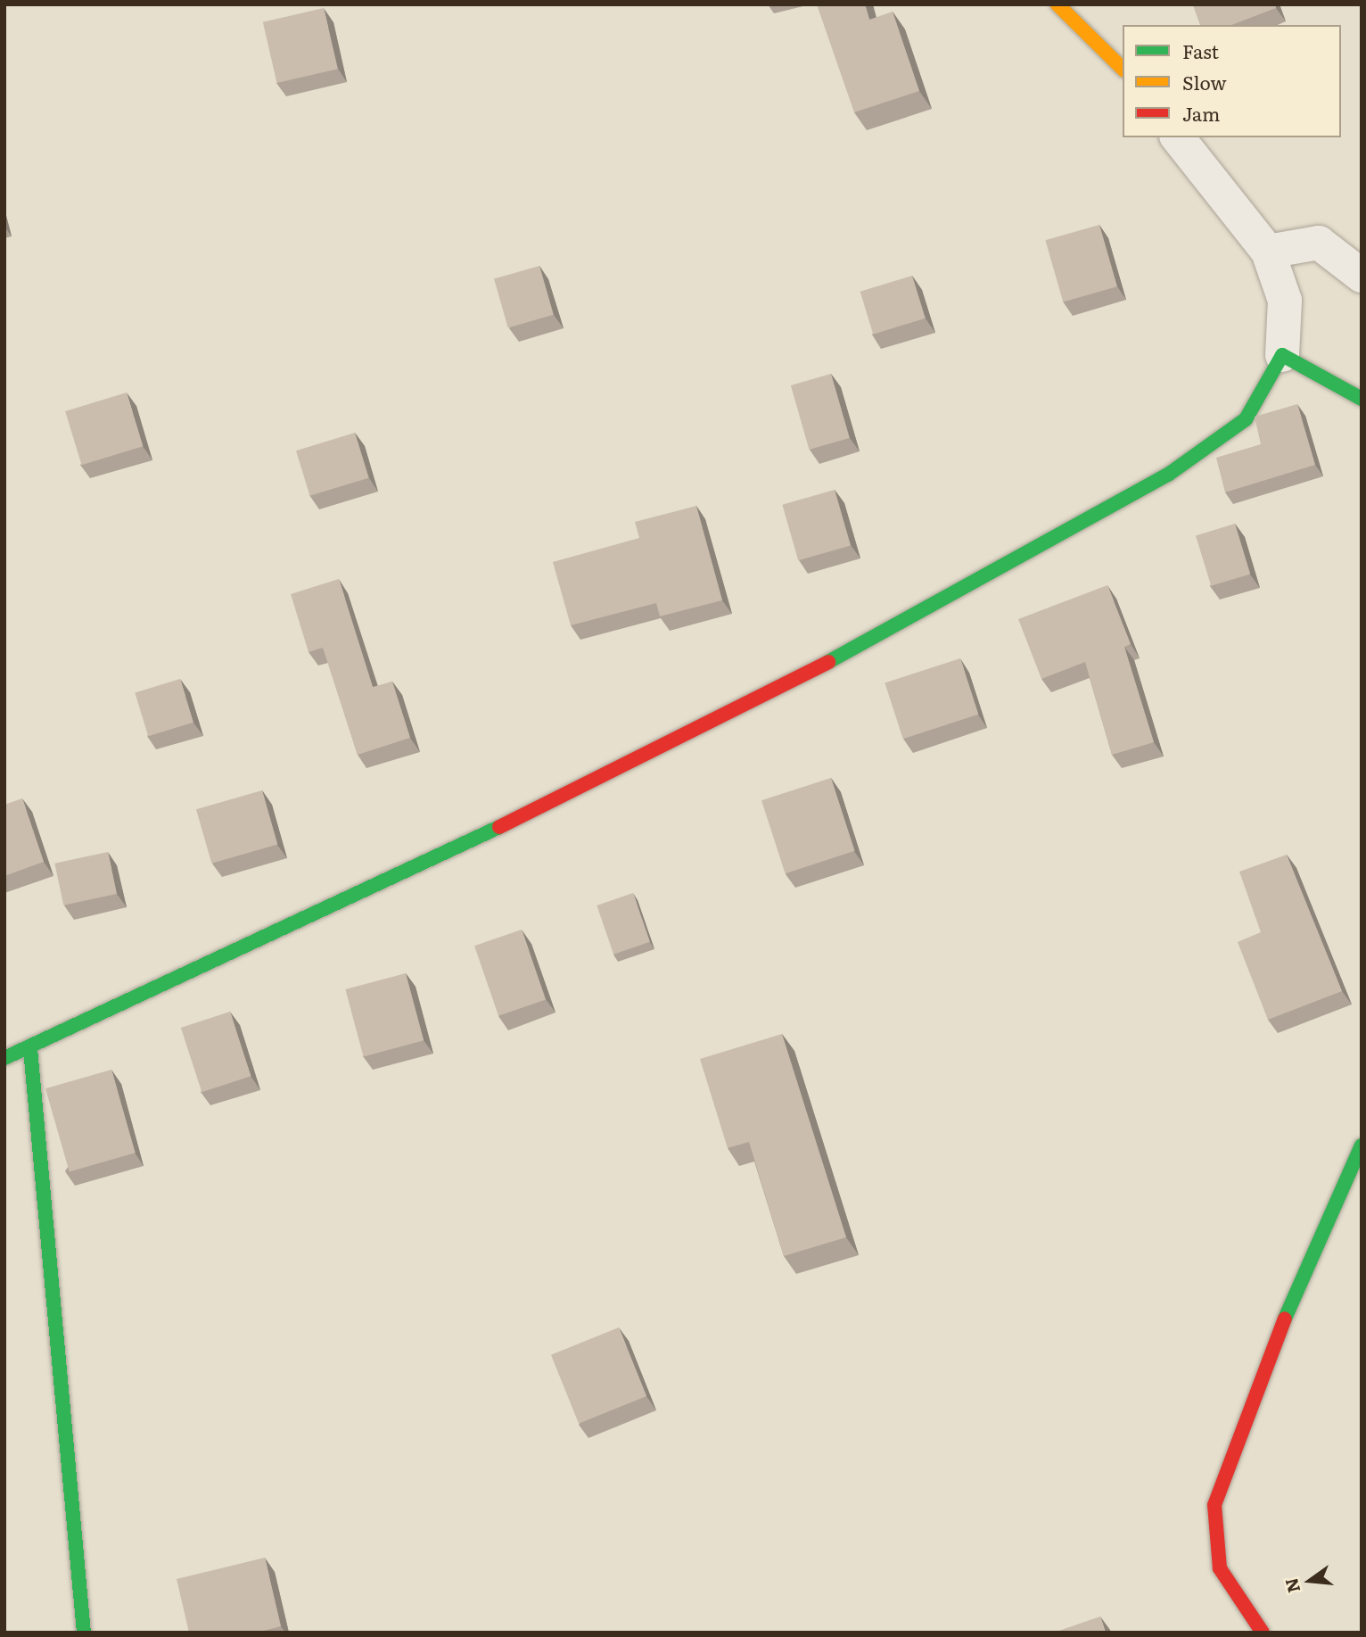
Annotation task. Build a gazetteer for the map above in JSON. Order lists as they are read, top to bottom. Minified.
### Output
{"legend":["Fast","Slow","Jam"],"north":"left"}
